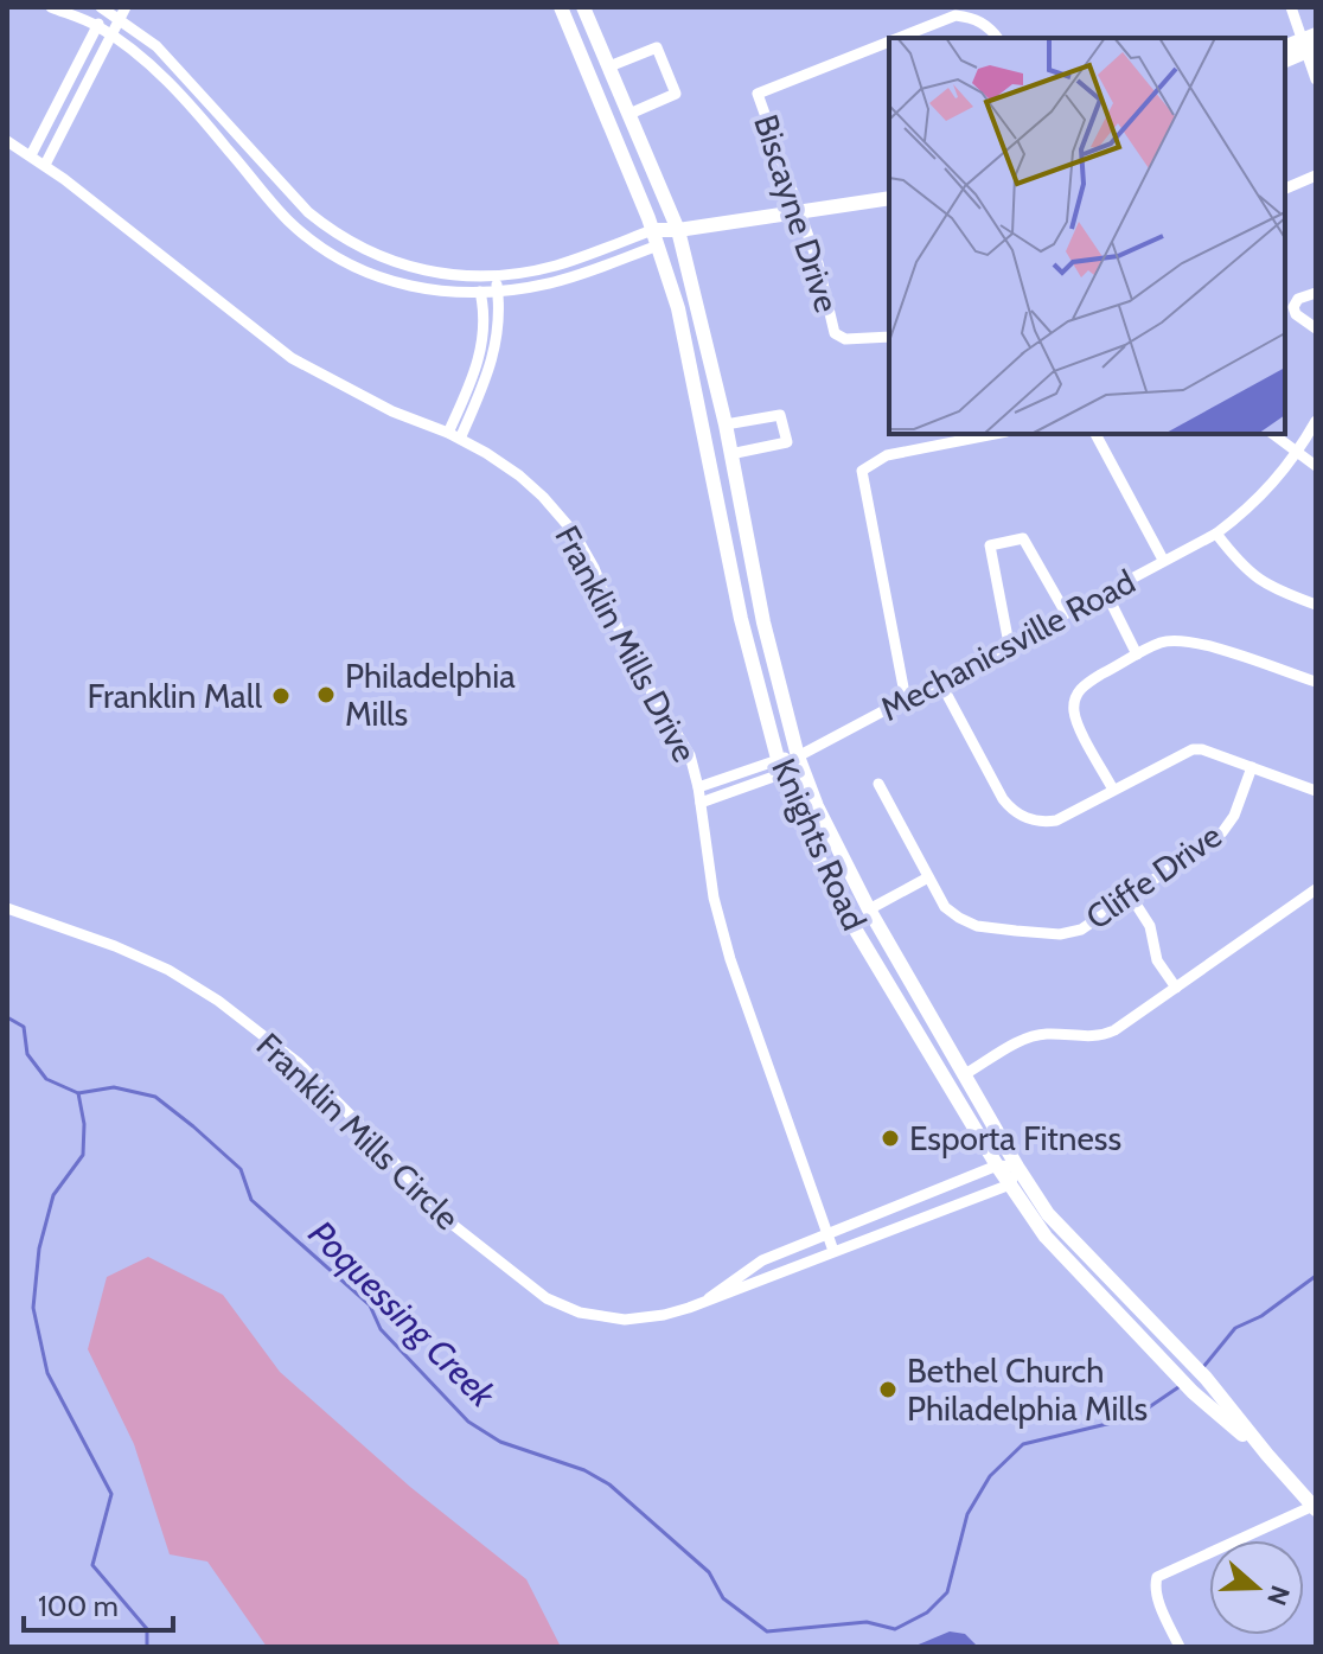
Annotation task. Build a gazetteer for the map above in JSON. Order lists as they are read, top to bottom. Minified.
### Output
{"streets":{"main road":["Knights Road"],"street":["Biscayne Drive","Franklin Mills Drive","Mechanicsville Road","Cliffe Drive","Franklin Mills Circle"]},"crossings":[["Franklin Mills Drive","Franklin Mills Circle"],["Mechanicsville Road","Knights Road"],["Knights Road","Franklin Mills Circle"]],"water":["Poquessing Creek"],"places":["Philadelphia Mills","Franklin Mall","Esporta Fitness","Bethel Church Philadelphia Mills"],"scale_bar":"100 m","north":"right"}
